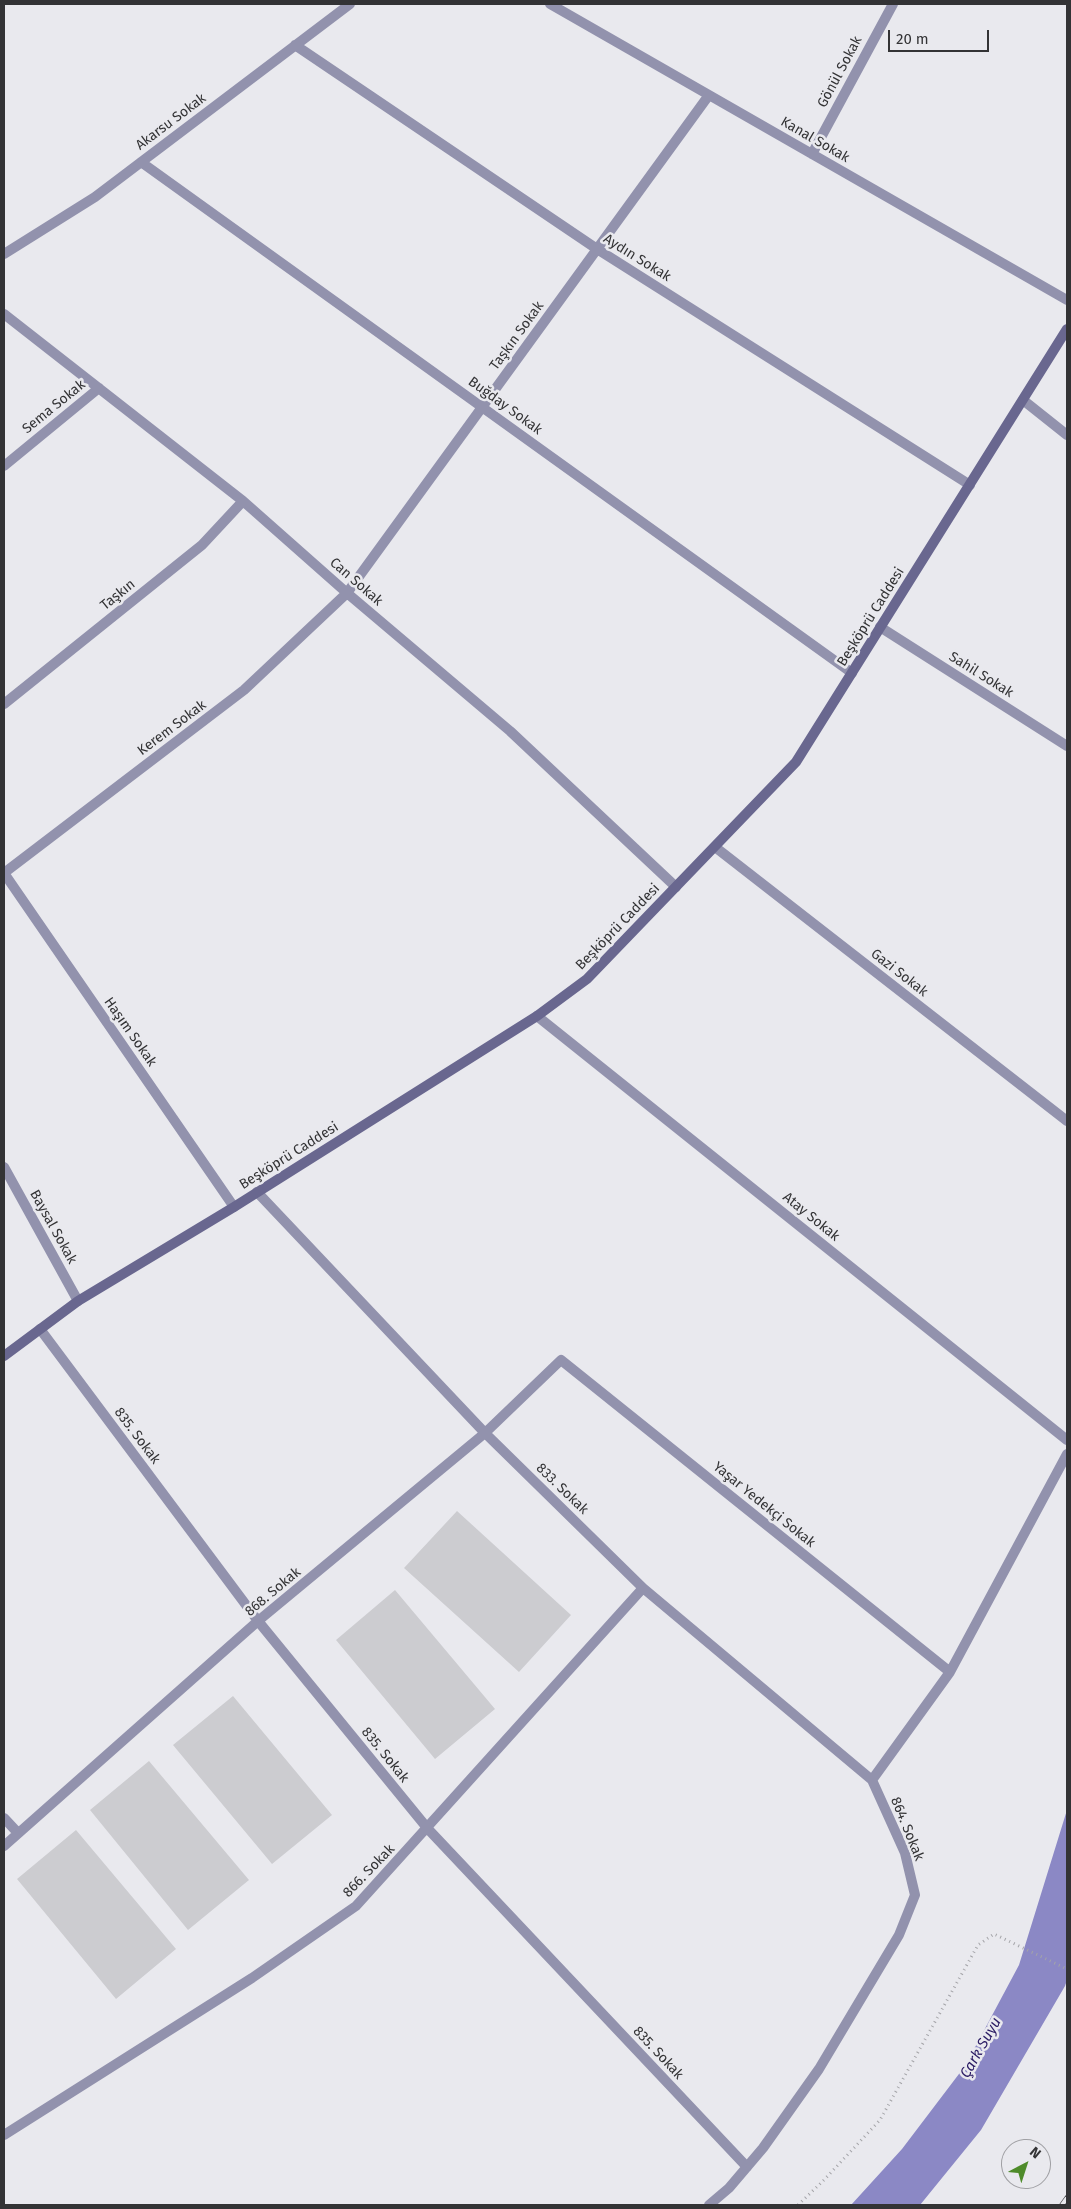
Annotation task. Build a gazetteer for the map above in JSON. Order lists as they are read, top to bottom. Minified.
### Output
{"streets":{"main road":["Beşköprü Caddesi"],"street":["Gönül Sokak","Akarsu Sokak","Kanal Sokak","Aydın Sokak","Taşkın Sokak","Buğday Sokak","Sema Sokak","Can Sokak","Taşkın","Sahil Sokak","Kerem Sokak","Gazi Sokak","Haşım Sokak","Atay Sokak","Baysal Sokak","835. Sokak","833. Sokak","Yaşar Yedekçi Sokak","868. Sokak","864. Sokak","866. Sokak"]},"crossings":[["Gönül Sokak","Kanal Sokak"],["Akarsu Sokak","Aydın Sokak"],["Akarsu Sokak","Buğday Sokak"],["Kanal Sokak","Taşkın Sokak"],["Aydın Sokak","Taşkın Sokak"],["Aydın Sokak","Beşköprü Caddesi"],["Taşkın Sokak","Buğday Sokak"],["Taşkın Sokak","Can Sokak"],["Taşkın Sokak","Kerem Sokak"],["Buğday Sokak","Beşköprü Caddesi"],["Sema Sokak","Can Sokak"],["Can Sokak","Taşkın"],["Can Sokak","Beşköprü Caddesi"],["Can Sokak","Kerem Sokak"],["Beşköprü Caddesi","Sahil Sokak"],["Beşköprü Caddesi","Gazi Sokak"],["Beşköprü Caddesi","Haşım Sokak"],["Beşköprü Caddesi","Atay Sokak"],["Beşköprü Caddesi","Baysal Sokak"],["Beşköprü Caddesi","835. Sokak"],["Beşköprü Caddesi","833. Sokak"],["Kerem Sokak","Haşım Sokak"],["835. Sokak","868. Sokak"],["835. Sokak","864. Sokak"],["835. Sokak","866. Sokak"],["833. Sokak","868. Sokak"],["833. Sokak","864. Sokak"],["833. Sokak","866. Sokak"],["Yaşar Yedekçi Sokak","868. Sokak"]],"water":["Çark Suyu"],"scale_bar":"20 m","north":"top right"}
